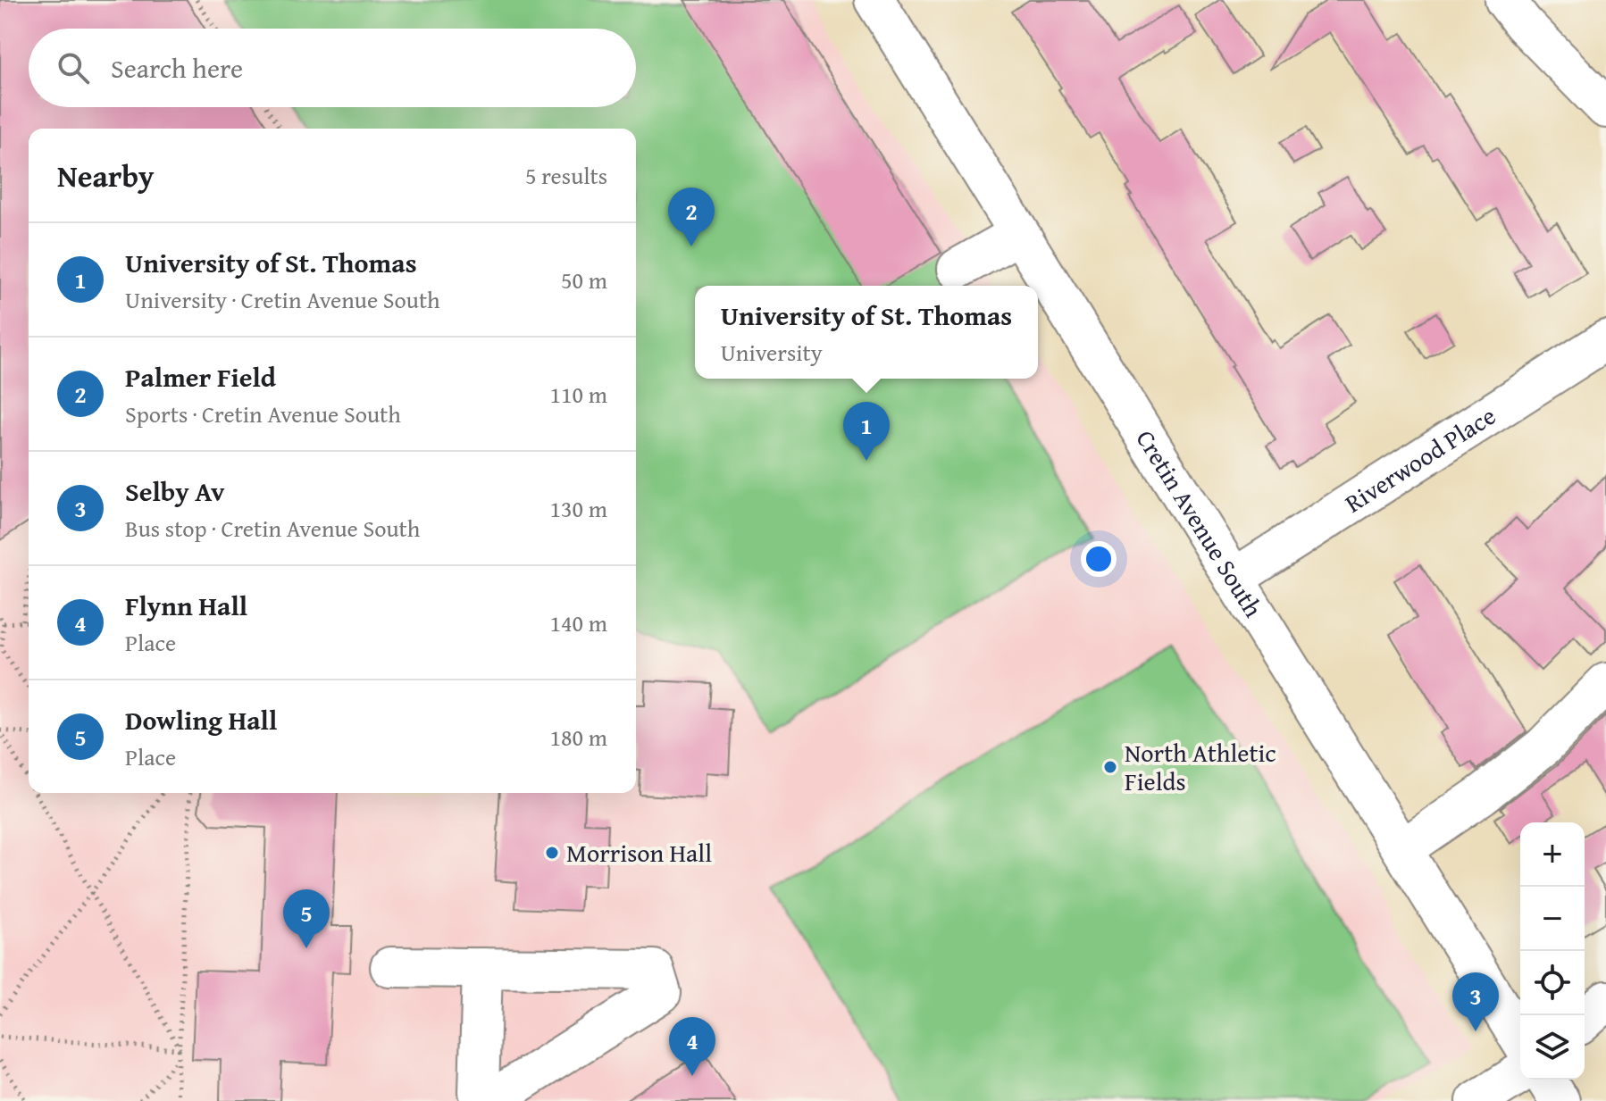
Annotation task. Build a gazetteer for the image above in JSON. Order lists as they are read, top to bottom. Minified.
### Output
{"streets":{"main road":["Riverwood Place","Cretin Avenue South"]},"crossings":[["Riverwood Place","Cretin Avenue South"]],"places":["North Athletic Fields","Morrison Hall"],"page":{"search":"Search here","heading":["Nearby","5 results"],"pins":["2","1","5","3","4"],"list":[{"mark":"1","name":"University of St. Thomas","note":"University · Cretin Avenue South","value":"50 m"},{"mark":"2","name":"Palmer Field","note":"Sports · Cretin Avenue South","value":"110 m"},{"mark":"3","name":"Selby Av","note":"Bus stop · Cretin Avenue South","value":"130 m"},{"mark":"4","name":"Flynn Hall","note":"Place","value":"140 m"},{"mark":"5","name":"Dowling Hall","note":"Place","value":"180 m"}],"popup":["University of St. Thomas","University"],"map_buttons":["+","−"]}}
